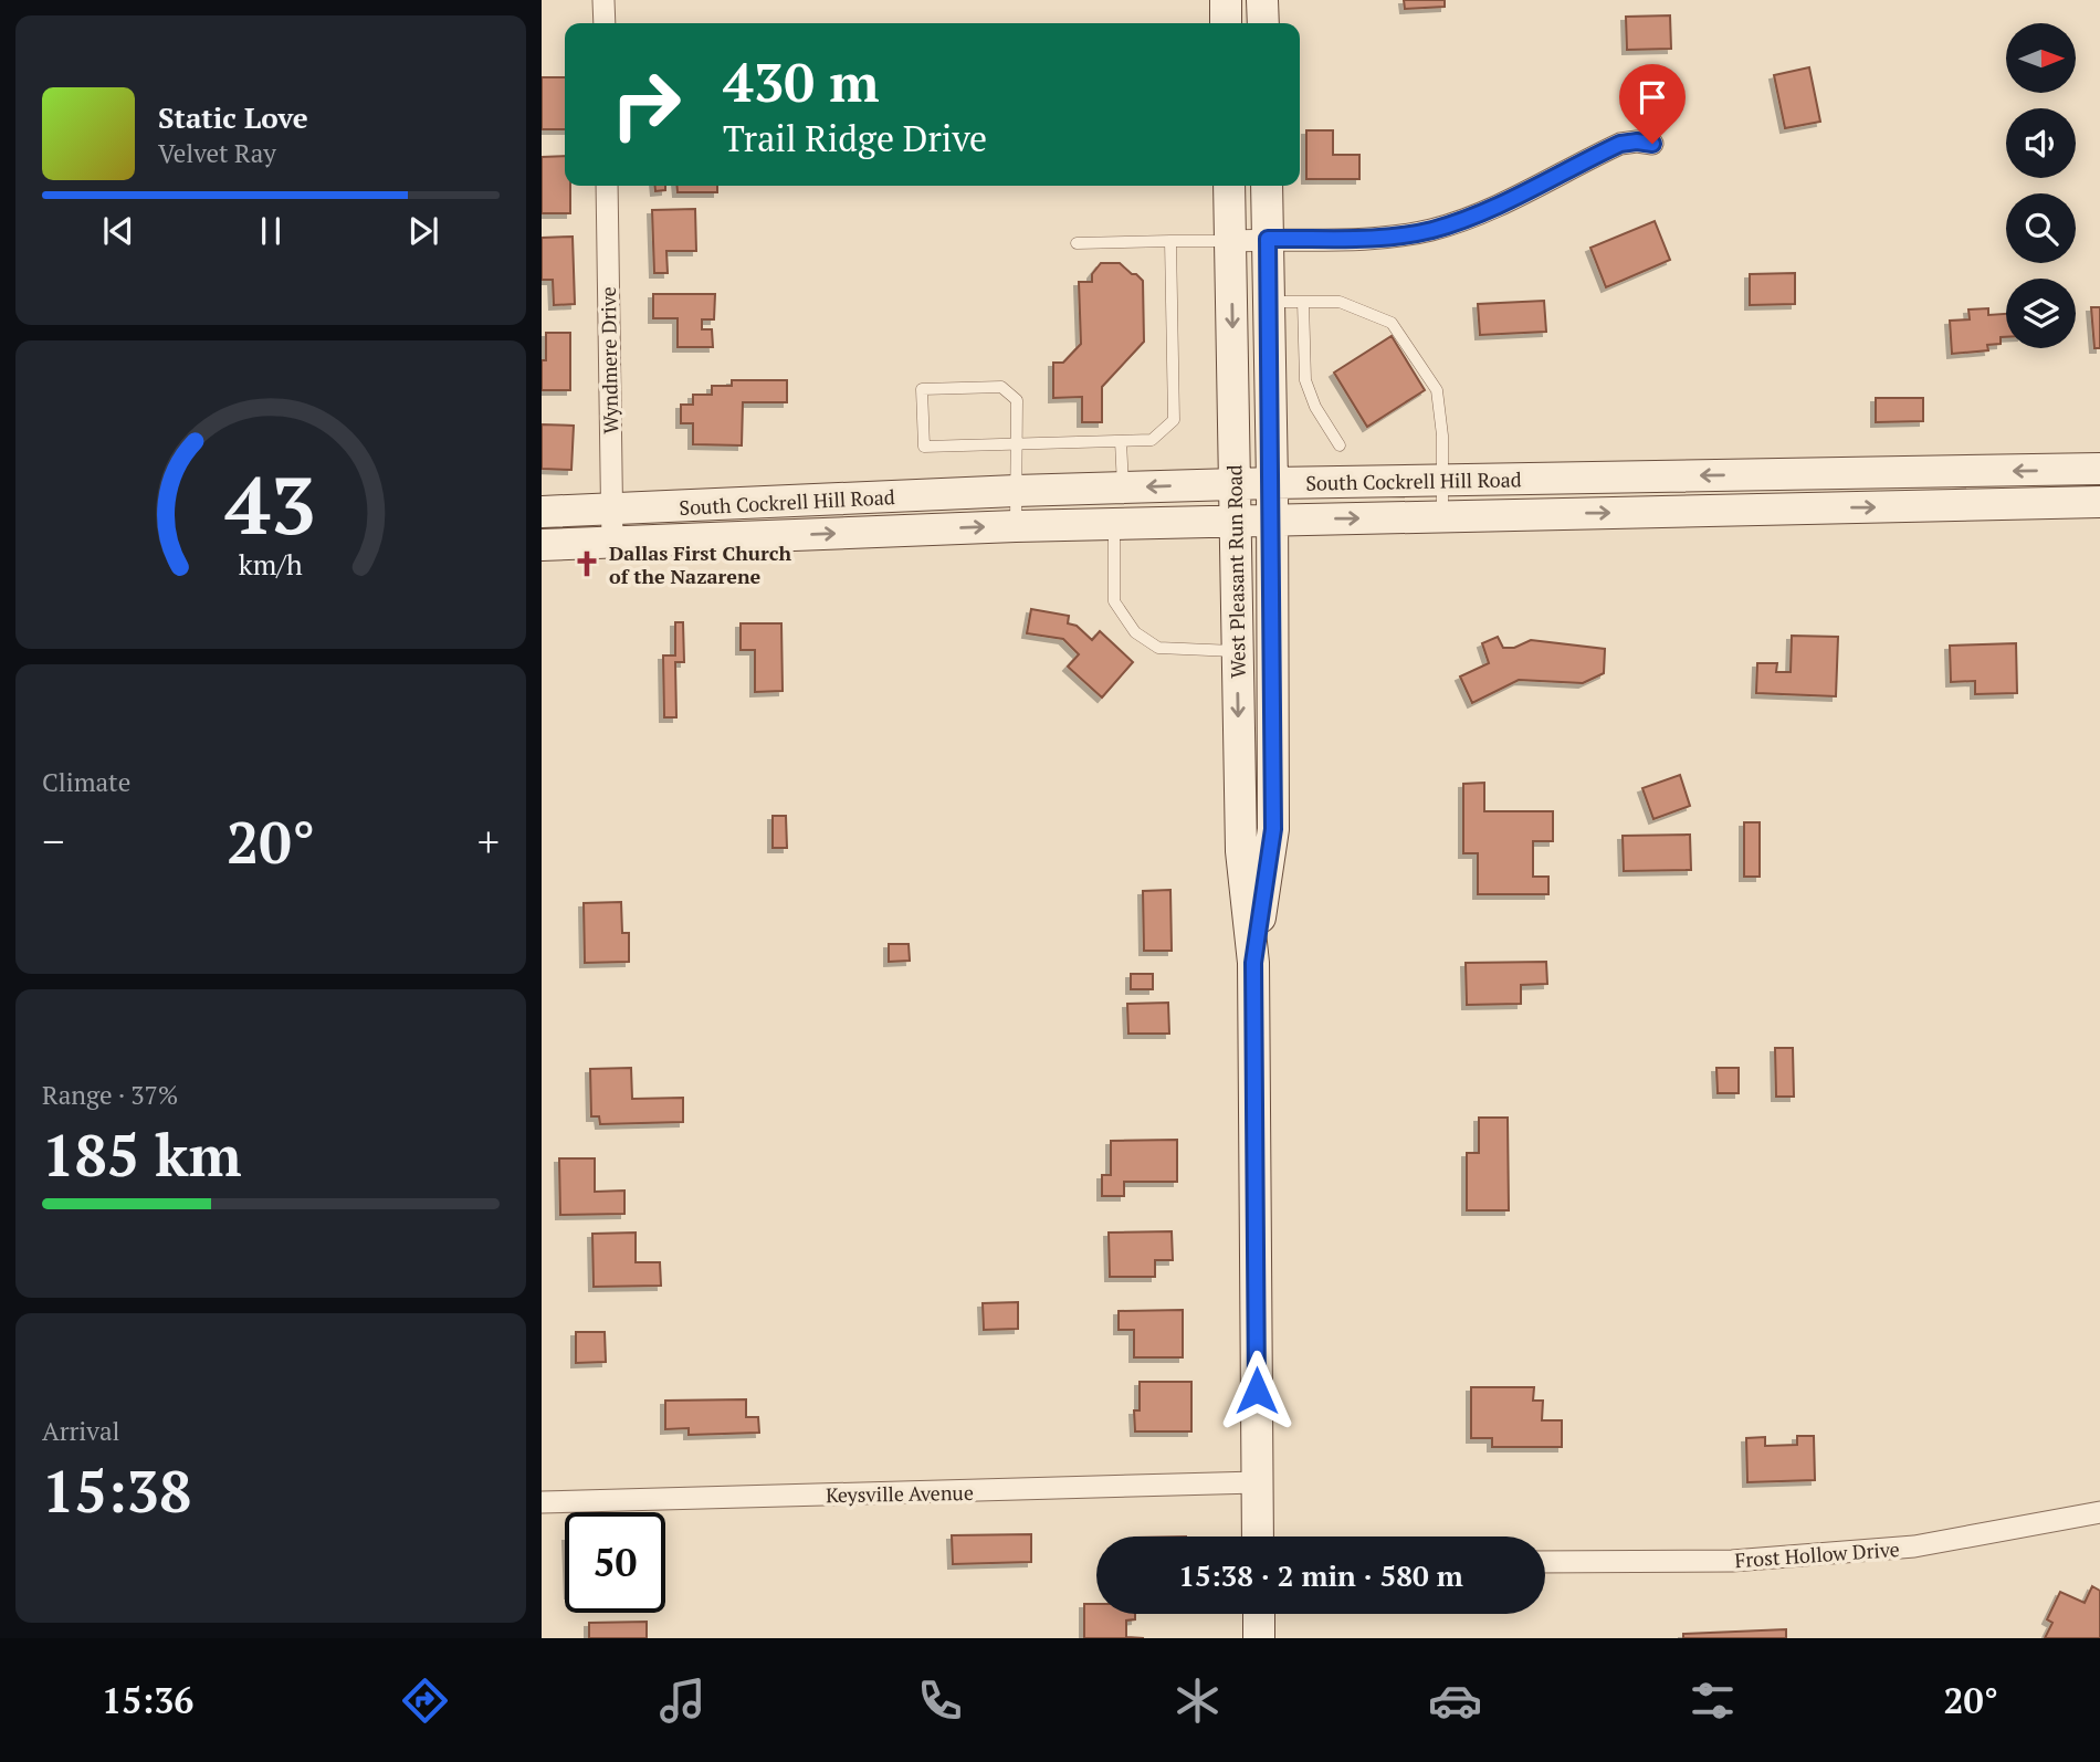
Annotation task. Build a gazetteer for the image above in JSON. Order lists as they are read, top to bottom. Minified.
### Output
{"streets":{"main road":["South Cockrell Hill Road","West Pleasant Run Road"],"street":["Wyndmere Drive","Keysville Avenue","Frost Hollow Drive"]},"crossings":[["Wyndmere Drive","South Cockrell Hill Road"],["South Cockrell Hill Road","West Pleasant Run Road"],["West Pleasant Run Road","Keysville Avenue"]],"places":{"church":["Dallas First Church of the Nazarene"]},"north":"right","page":{"turn":["430 m","Trail Ridge Drive"],"song":["Static Love","Velvet Ray"],"tile":["Climate",["Range · 37%","185 km"],["Arrival","15:38"]],"heat":["−","20°","+"],"limit":"50","trip":"15:38 · 2 min · 580 m","tabs":["15:36","20°"],"gauge":["43","km/h"]}}
